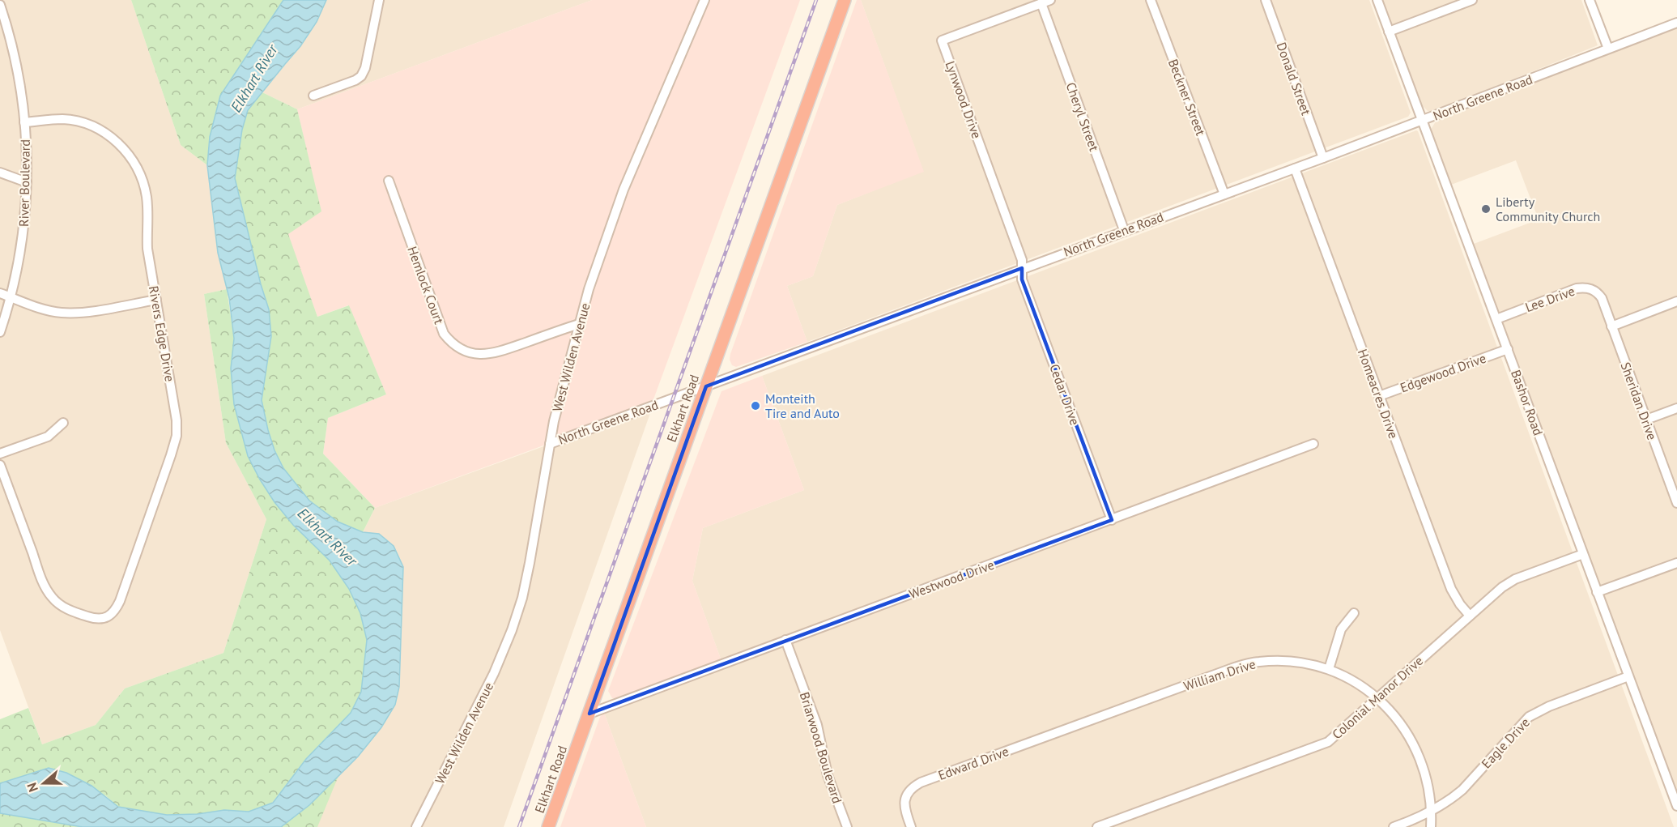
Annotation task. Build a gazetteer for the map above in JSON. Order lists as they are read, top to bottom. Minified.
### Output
{"streets":{"highway":["Elkhart Road"],"street":["Donald Street","Beckner Street","North Greene Road","Lynwood Drive","Cheryl Street","River Boulevard","Hemlock Court","Lee Drive","Rivers Edge Drive","West Wilden Avenue","Edgewood Drive","Homeacres Drive","Cedar Drive","Sheridan Drive","Bashor Road","Westwood Drive","William Drive","Colonial Manor Drive","Eagle Drive","Briarwood Boulevard","Edward Drive"]},"crossings":[["Donald Street","North Greene Road"],["Beckner Street","North Greene Road"],["North Greene Road","Lynwood Drive"],["North Greene Road","Cheryl Street"],["North Greene Road","West Wilden Avenue"],["North Greene Road","Homeacres Drive"],["North Greene Road","Cedar Drive"],["North Greene Road","Bashor Road"],["North Greene Road","Elkhart Road"],["Lynwood Drive","Cheryl Street"],["Lynwood Drive","Cedar Drive"],["River Boulevard","Rivers Edge Drive"],["Hemlock Court","West Wilden Avenue"],["Lee Drive","Sheridan Drive"],["Lee Drive","Bashor Road"],["Edgewood Drive","Homeacres Drive"],["Edgewood Drive","Bashor Road"],["Homeacres Drive","Colonial Manor Drive"],["Cedar Drive","Westwood Drive"],["Bashor Road","Colonial Manor Drive"],["Bashor Road","Eagle Drive"],["Elkhart Road","Westwood Drive"],["Westwood Drive","Briarwood Boulevard"],["William Drive","Colonial Manor Drive"],["William Drive","Eagle Drive"],["William Drive","Edward Drive"]],"water":["Elkhart River"],"places":["Liberty Community Church","Monteith Tire and Auto"],"north":"left"}
